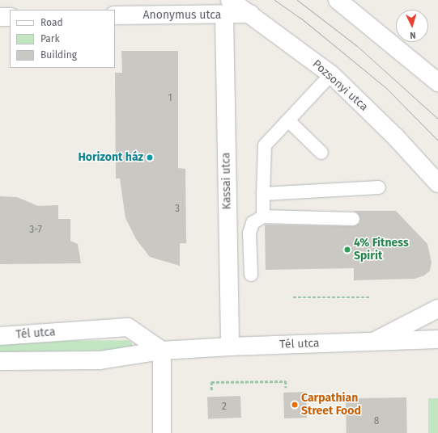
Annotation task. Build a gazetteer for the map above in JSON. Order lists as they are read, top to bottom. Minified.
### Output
{"streets":{"street":["Anonymus utca","Pozsonyi utca","Kassai utca","Tél utca"]},"crossings":[["Anonymus utca","Pozsonyi utca"],["Anonymus utca","Kassai utca"],["Pozsonyi utca","Kassai utca"],["Kassai utca","Tél utca"]],"places":["Horizont ház","4% Fitness Spirit","Carpathian Street Food"],"house_numbers":["1","3","3-7","2","8"],"legend":["Road","Park","Building"],"north":"bottom"}
